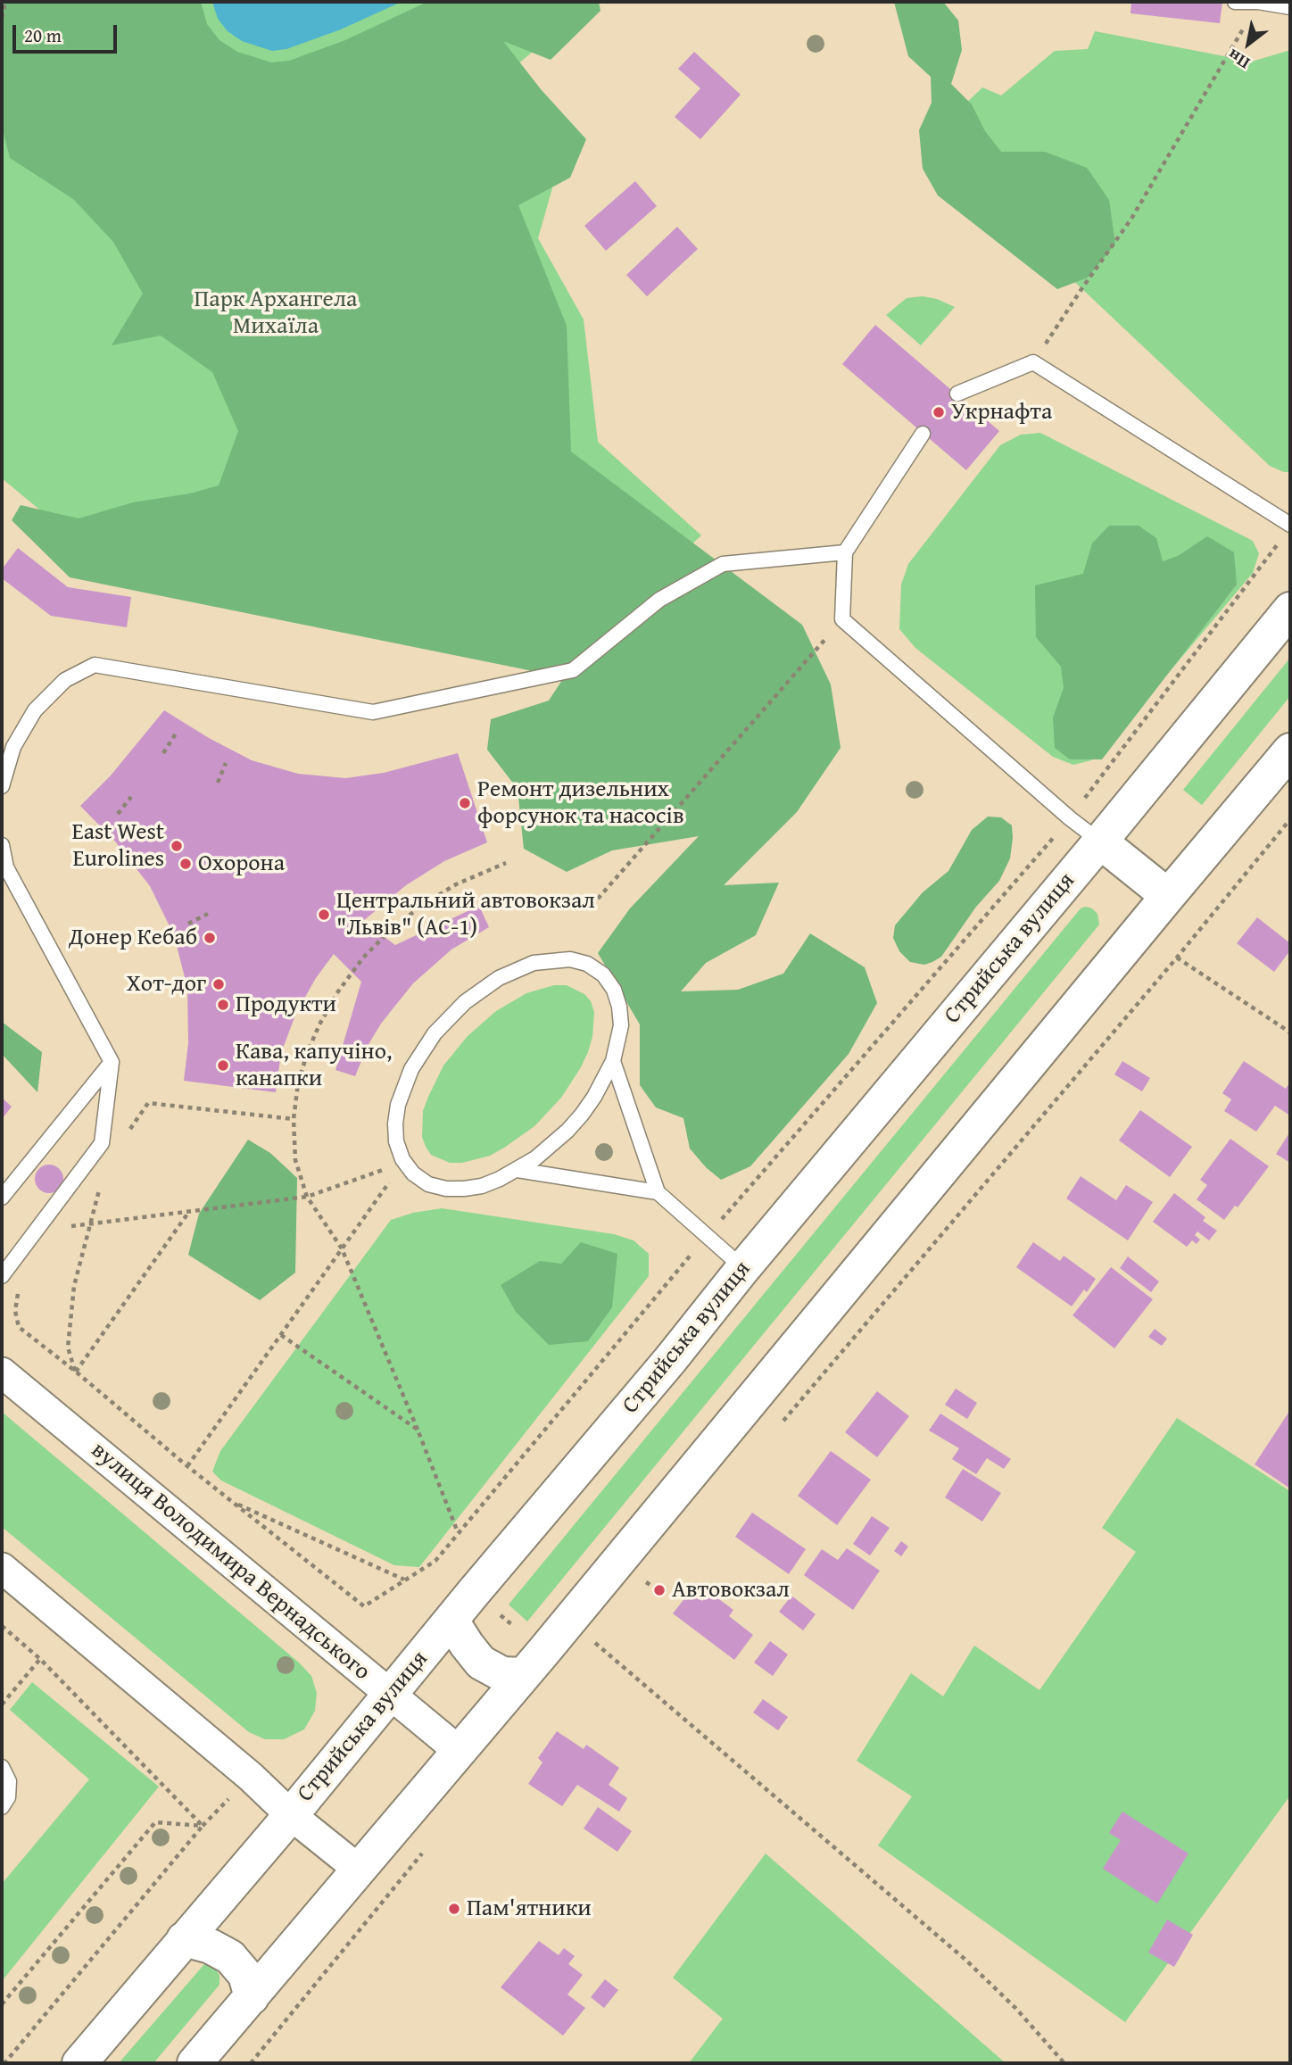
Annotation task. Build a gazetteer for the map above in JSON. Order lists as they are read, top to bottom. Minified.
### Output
{"streets":{"main road":["Стрийська вулиця"],"street":["вулиця Володимира Вернадського"]},"crossings":[["Стрийська вулиця","вулиця Володимира Вернадського"]],"parks":["Парк Архангела Михаїла"],"places":["Укрнафта","Ремонт дизельних форсунок та насосів","East West Eurolines","Охорона","Центральний автовокзал \"Львів\" (АС-1)","Донер Кебаб","Хот-дог","Продукти","Кава, капучіно, канапки","Автовокзал","Пам'ятники"],"scale_bar":"20 m","north":"bottom left"}
